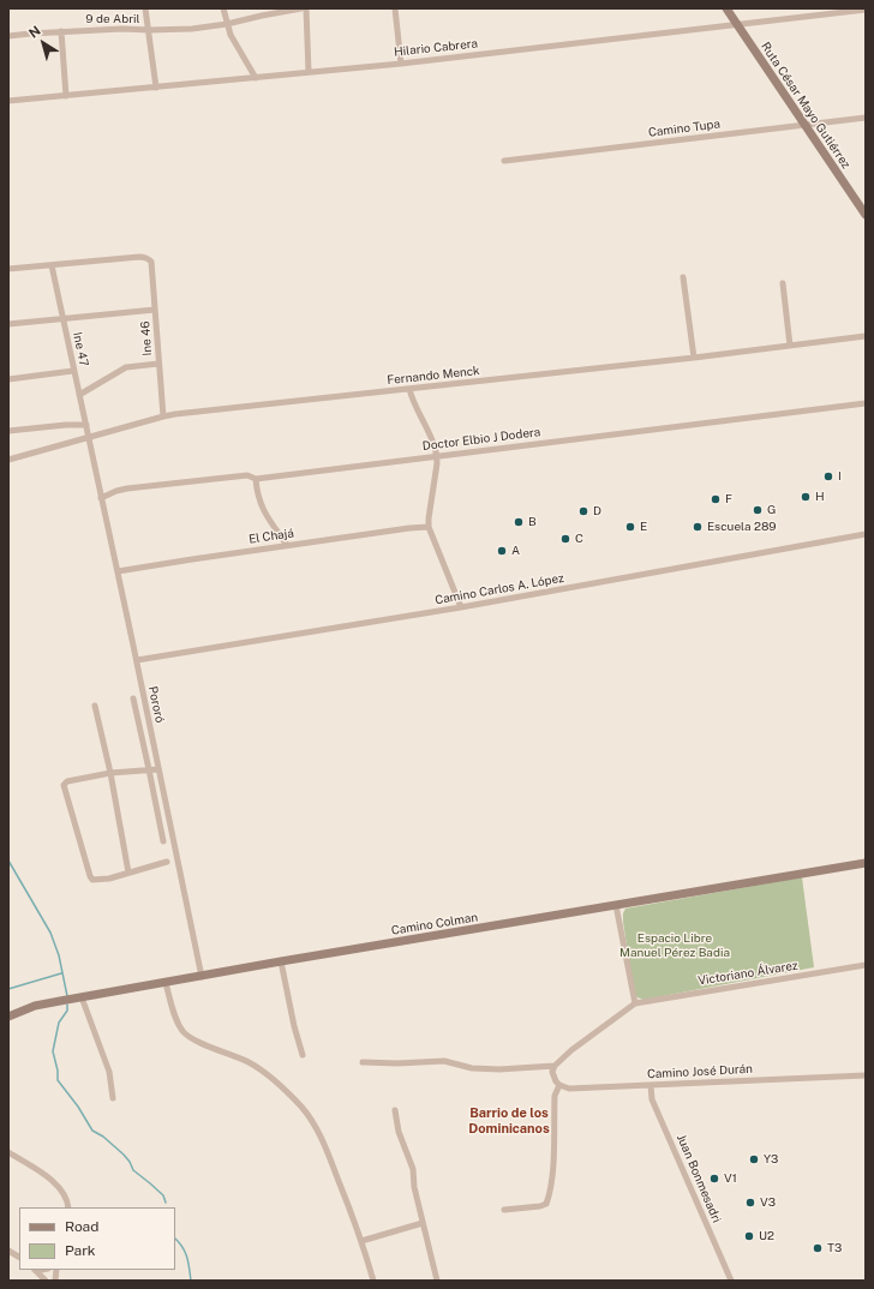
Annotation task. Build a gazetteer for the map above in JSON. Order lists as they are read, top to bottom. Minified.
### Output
{"streets":{"street":["9 de Abril","Hilario Cabrera","Ruta César Mayo Gutiérrez","Camino Tupa","Ine 46","Ine 47","Fernando Menck","Doctor Elbio J Dodera","El Chajá","Camino Carlos A. López","Pororó","Camino Colman","Victoriano Álvarez","Camino José Durán","Juan Bonmesadri"]},"crossings":[["Hilario Cabrera","Ruta César Mayo Gutiérrez"],["Ruta César Mayo Gutiérrez","Camino Tupa"],["Ine 46","Ine 47"],["Ine 46","Fernando Menck"],["Ine 47","Fernando Menck"],["Ine 47","Pororó"],["Fernando Menck","Pororó"],["Doctor Elbio J Dodera","Pororó"],["El Chajá","Pororó"],["Camino Carlos A. López","Pororó"],["Pororó","Camino Colman"],["Camino José Durán","Juan Bonmesadri"]],"districts":["Barrio de los Dominicanos"],"parks":["Espacio Libre Manuel Pérez Badia"],"places":["I","H","F","G","D","B","E","Escuela 289","C","A","Y3","V1","V3","U2","T3"],"legend":["Road","Park"],"north":"top left"}
